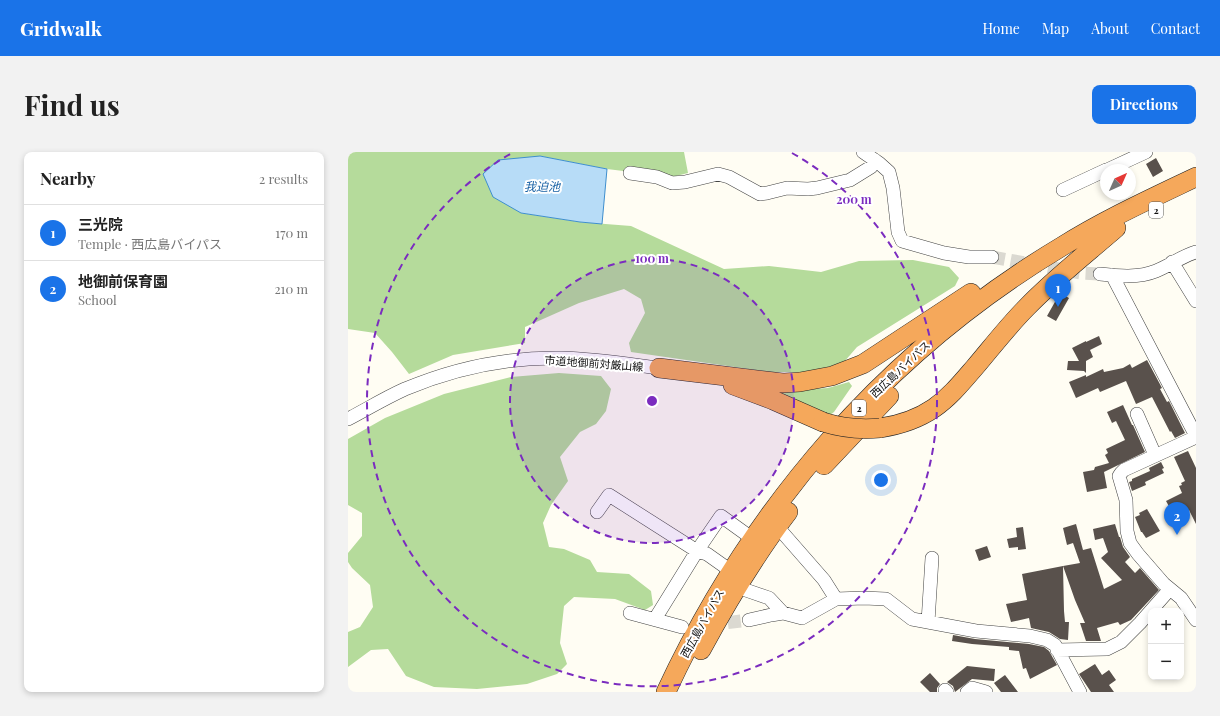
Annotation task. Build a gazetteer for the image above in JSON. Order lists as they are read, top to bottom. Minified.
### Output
{"streets":{"highway":["2","西広島バイパス"],"street":["市道地御前対厳山線"]},"water":["我迫池"],"north":"top right","page":{"header":"Gridwalk","nav":["Home","Map","About","Contact"],"buttons":"Directions","title":"Find us","heading":["Nearby","2 results"],"list":[{"mark":"1","name":"三光院","note":"Temple · 西広島バイパス","value":"170 m"},{"mark":"2","name":"地御前保育園","note":"School","value":"210 m"}],"pins":["1","2"],"map_buttons":["+","−"]},"rings":["200 m","100 m"]}
